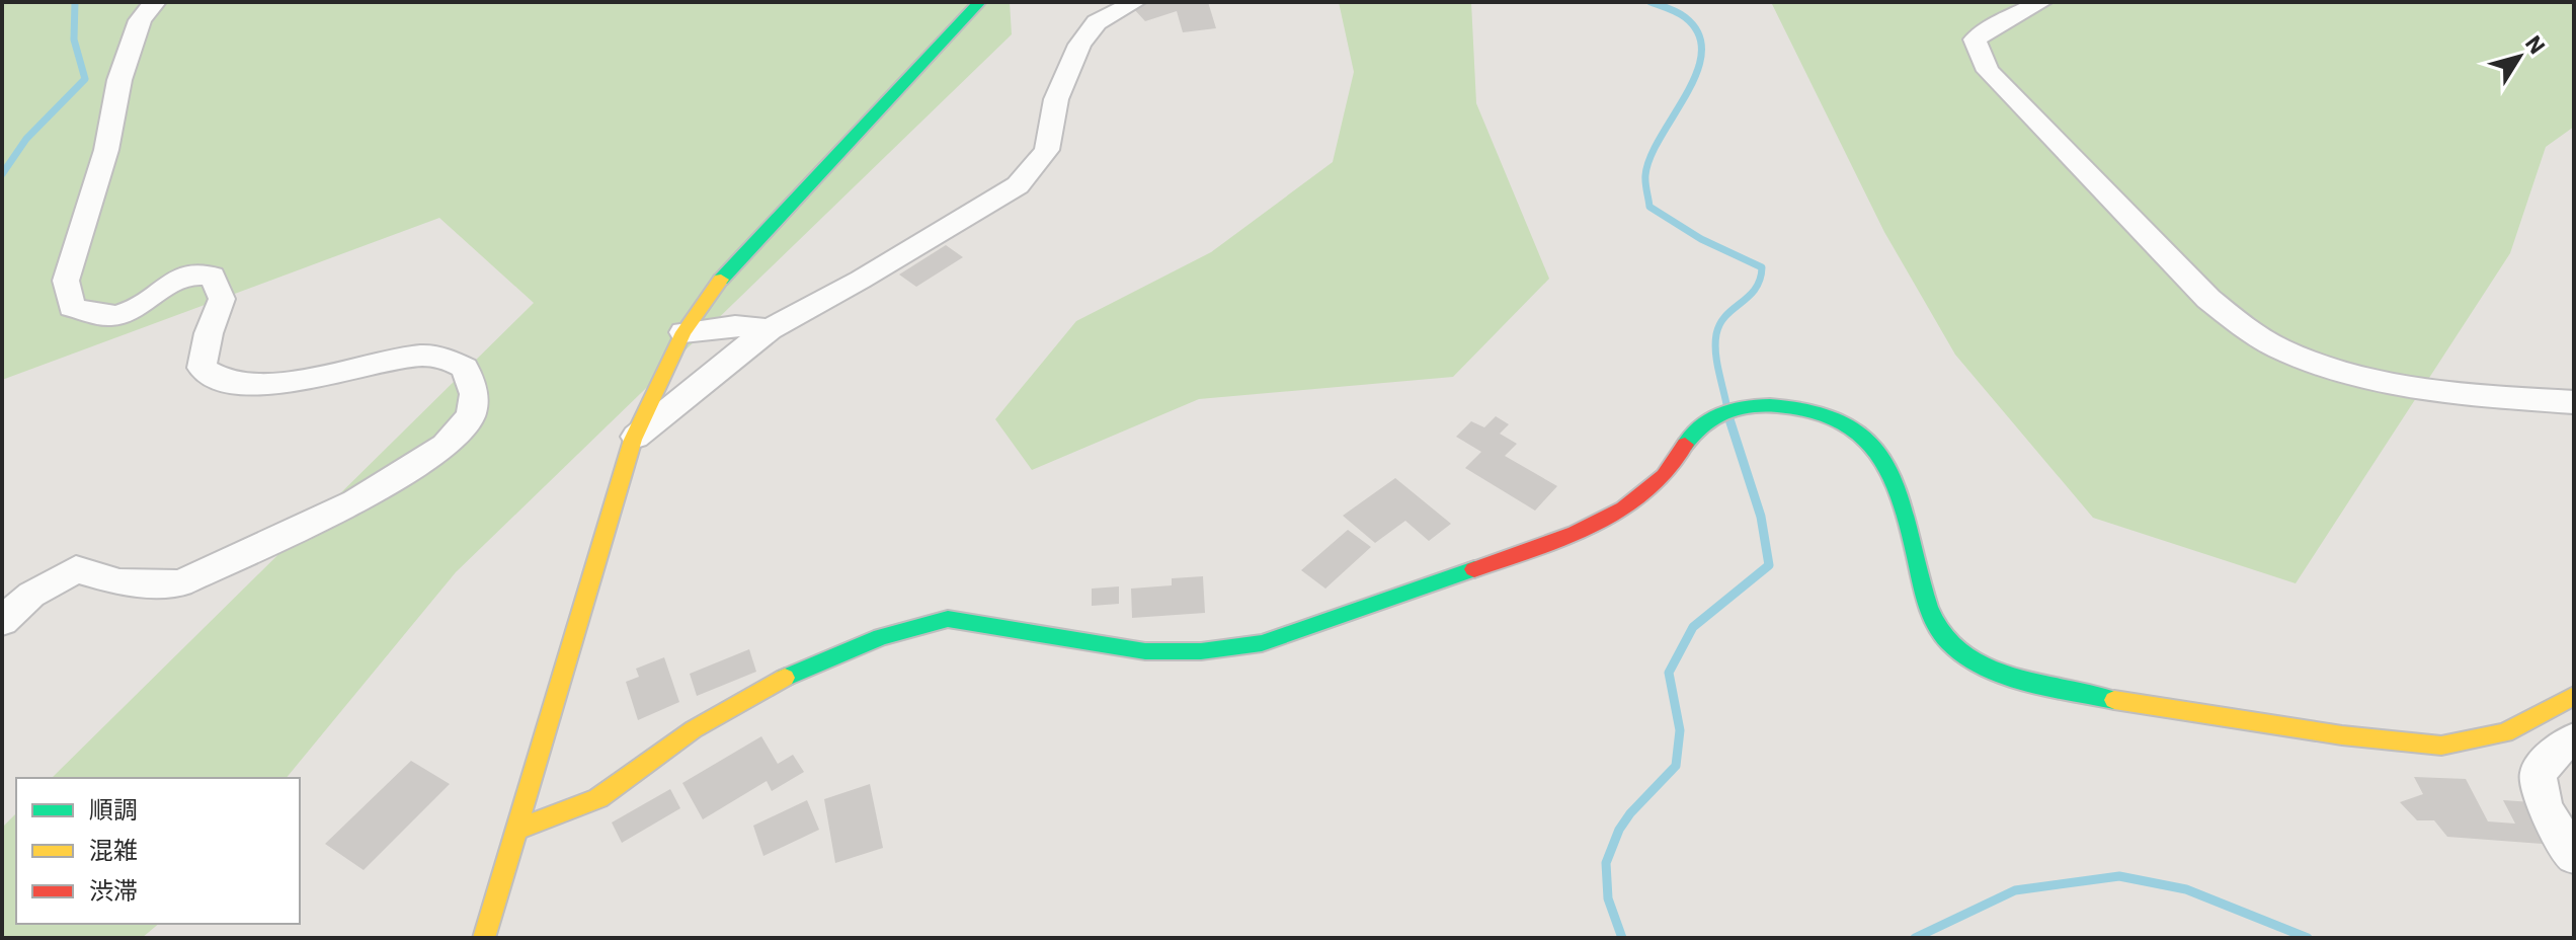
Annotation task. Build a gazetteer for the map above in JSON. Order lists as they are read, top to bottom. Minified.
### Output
{"legend":["順調","混雑","渋滞"],"north":"top right"}
